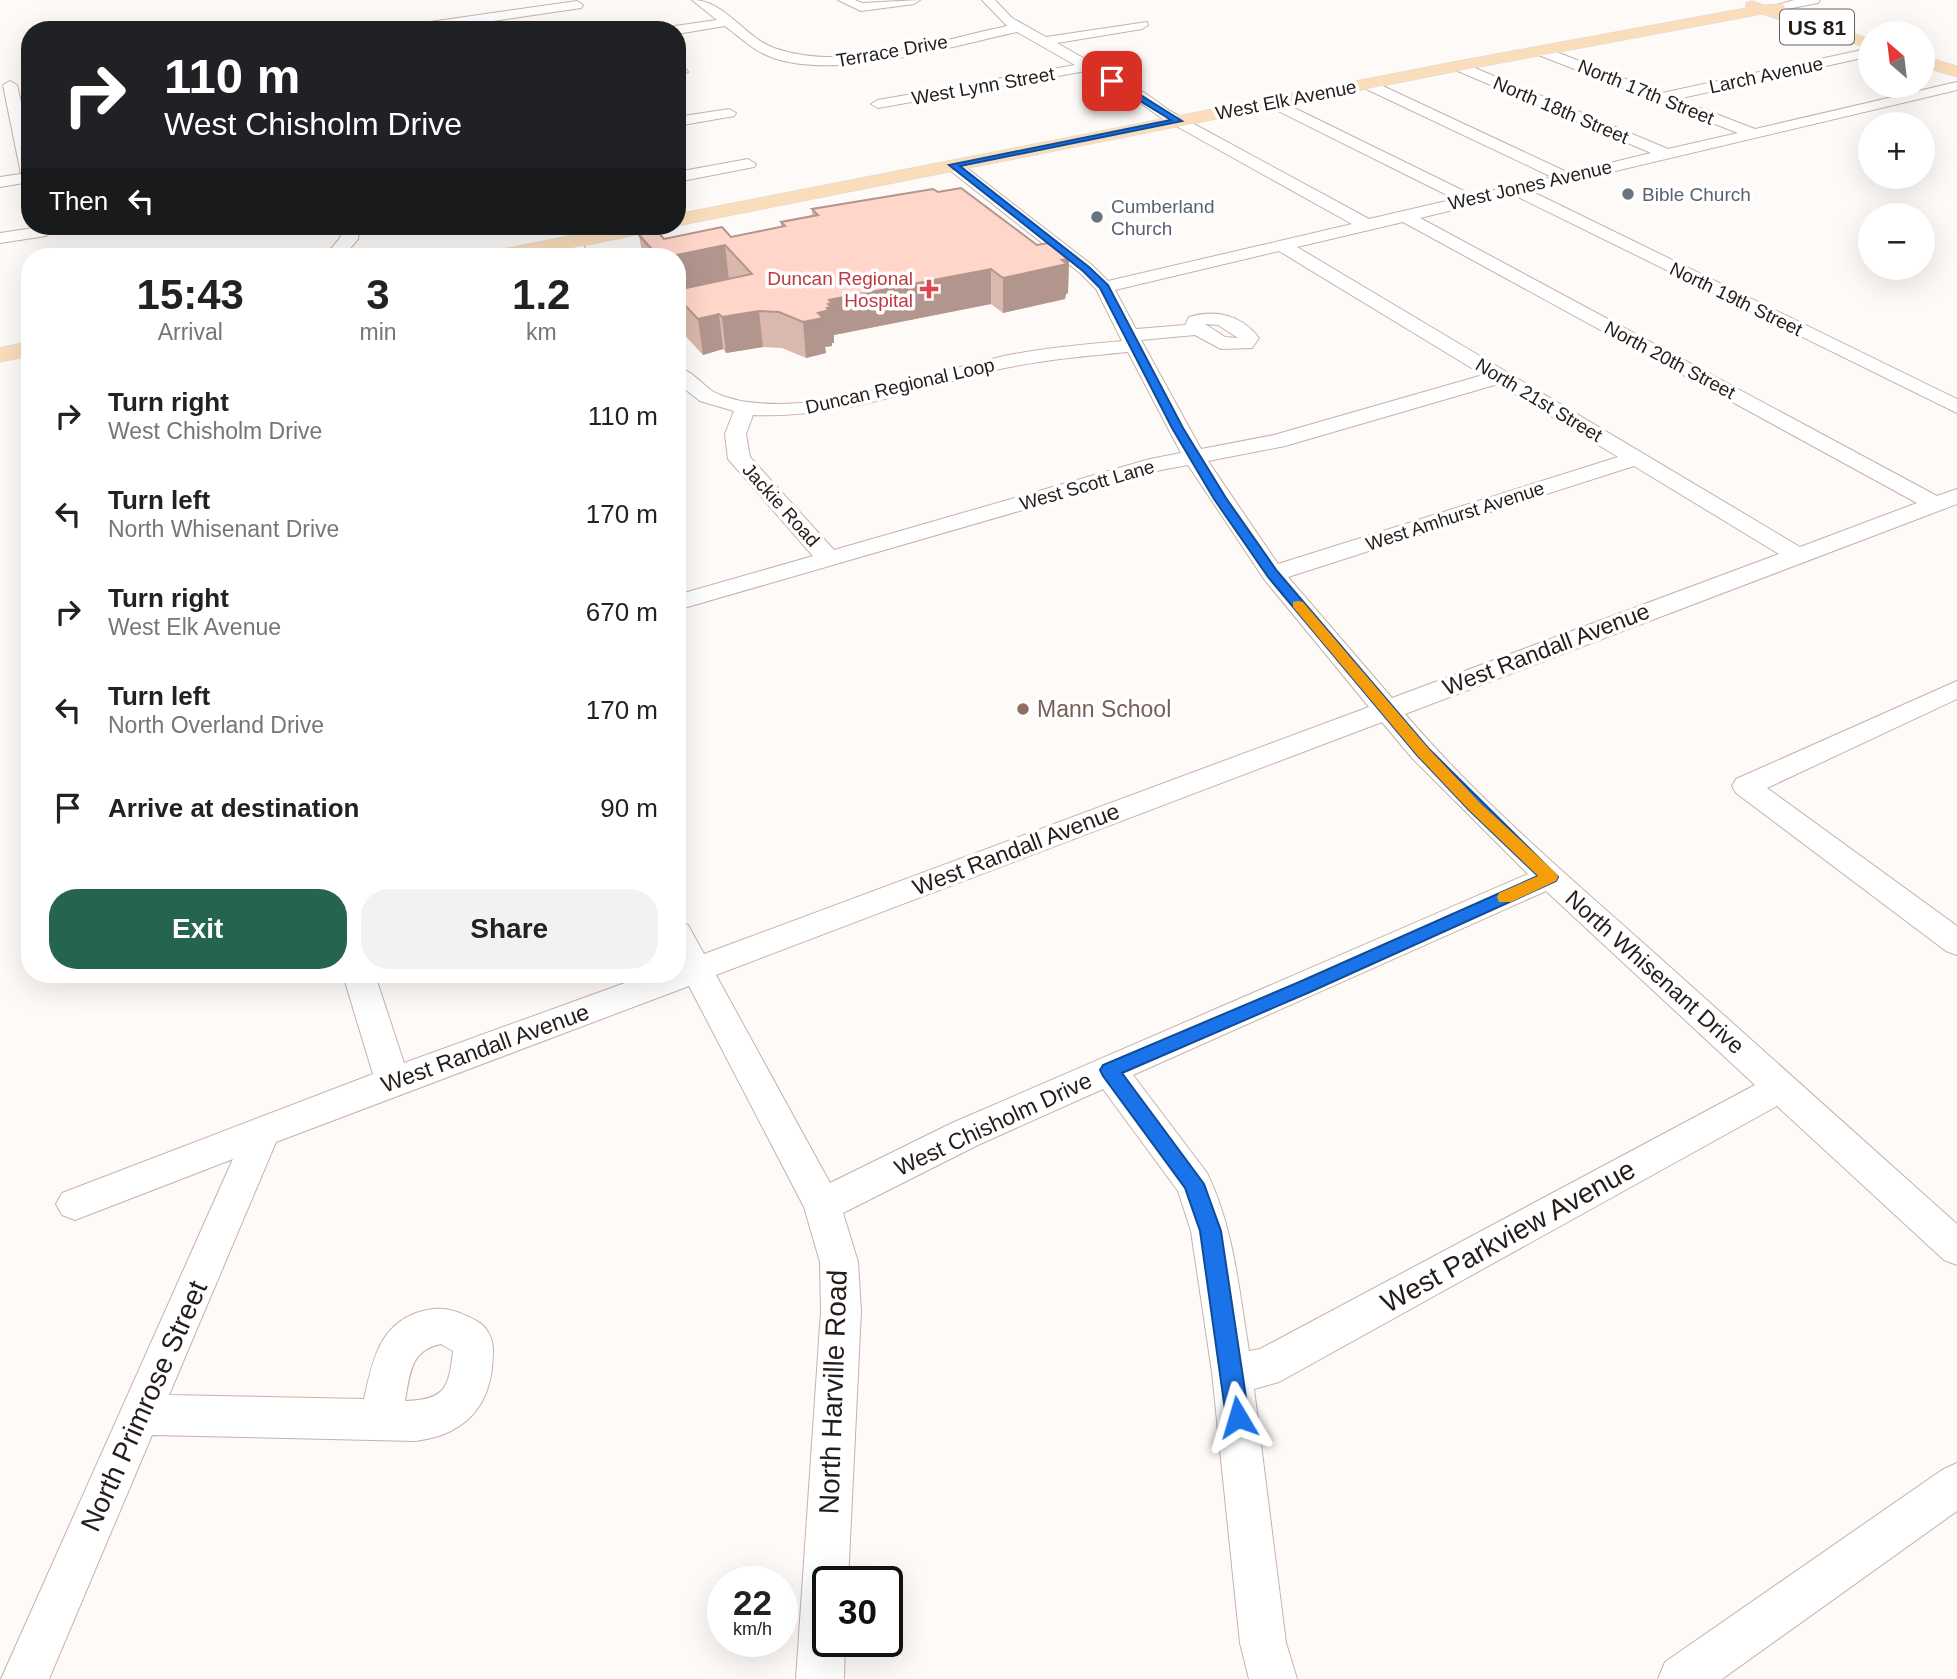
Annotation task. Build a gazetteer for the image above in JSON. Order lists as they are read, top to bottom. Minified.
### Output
{"streets":{"main road":["US 81","West Elk Avenue"],"street":["Terrace Drive","Larch Avenue","West Lynn Street","North 17th Street","North 18th Street","West Jones Avenue","North 19th Street","North 20th Street","Duncan Regional Loop","North 21st Street","West Scott Lane","Jackie Road","West Amhurst Avenue","West Randall Avenue","North Whisenant Drive","West Chisholm Drive","West Parkview Avenue","North Harville Road","North Primrose Street"]},"crossings":[["US 81","West Elk Avenue"],["Larch Avenue","North 17th Street"],["North 17th Street","West Elk Avenue"],["North 17th Street","West Jones Avenue"],["West Elk Avenue","North 18th Street"],["West Elk Avenue","North Whisenant Drive"],["North 18th Street","West Jones Avenue"],["West Jones Avenue","North 19th Street"],["West Jones Avenue","North 20th Street"],["West Jones Avenue","North 21st Street"],["West Jones Avenue","North Whisenant Drive"],["North 20th Street","West Randall Avenue"],["Duncan Regional Loop","Jackie Road"],["Duncan Regional Loop","North Whisenant Drive"],["North 21st Street","West Scott Lane"],["North 21st Street","West Amhurst Avenue"],["North 21st Street","West Randall Avenue"],["West Scott Lane","Jackie Road"],["West Scott Lane","North Whisenant Drive"],["West Amhurst Avenue","North Whisenant Drive"],["West Randall Avenue","North Whisenant Drive"],["West Randall Avenue","North Harville Road"],["West Randall Avenue","North Primrose Street"],["North Whisenant Drive","West Chisholm Drive"],["North Whisenant Drive","West Parkview Avenue"],["West Chisholm Drive","North Harville Road"]],"places":{"other":["Bible Church","Cumberland Church","Mann School"],"health":["Duncan Regional Hospital"]},"north":"top left","page":{"map_buttons":["+","−"],"turn":["110 m","West Chisholm Drive"],"then":"Then","eta":["15:43","Arrival","3","min","1.2","km"],"list":[{"name":"Turn right","note":"West Chisholm Drive","value":"110 m"},{"name":"Turn left","note":"North Whisenant Drive","value":"170 m"},{"name":"Turn right","note":"West Elk Avenue","value":"670 m"},{"name":"Turn left","note":"North Overland Drive","value":"170 m"},{"name":"Arrive at destination","value":"90 m"}],"buttons":["Exit","Share"],"speed":"22 km/h","limit":"30"}}
